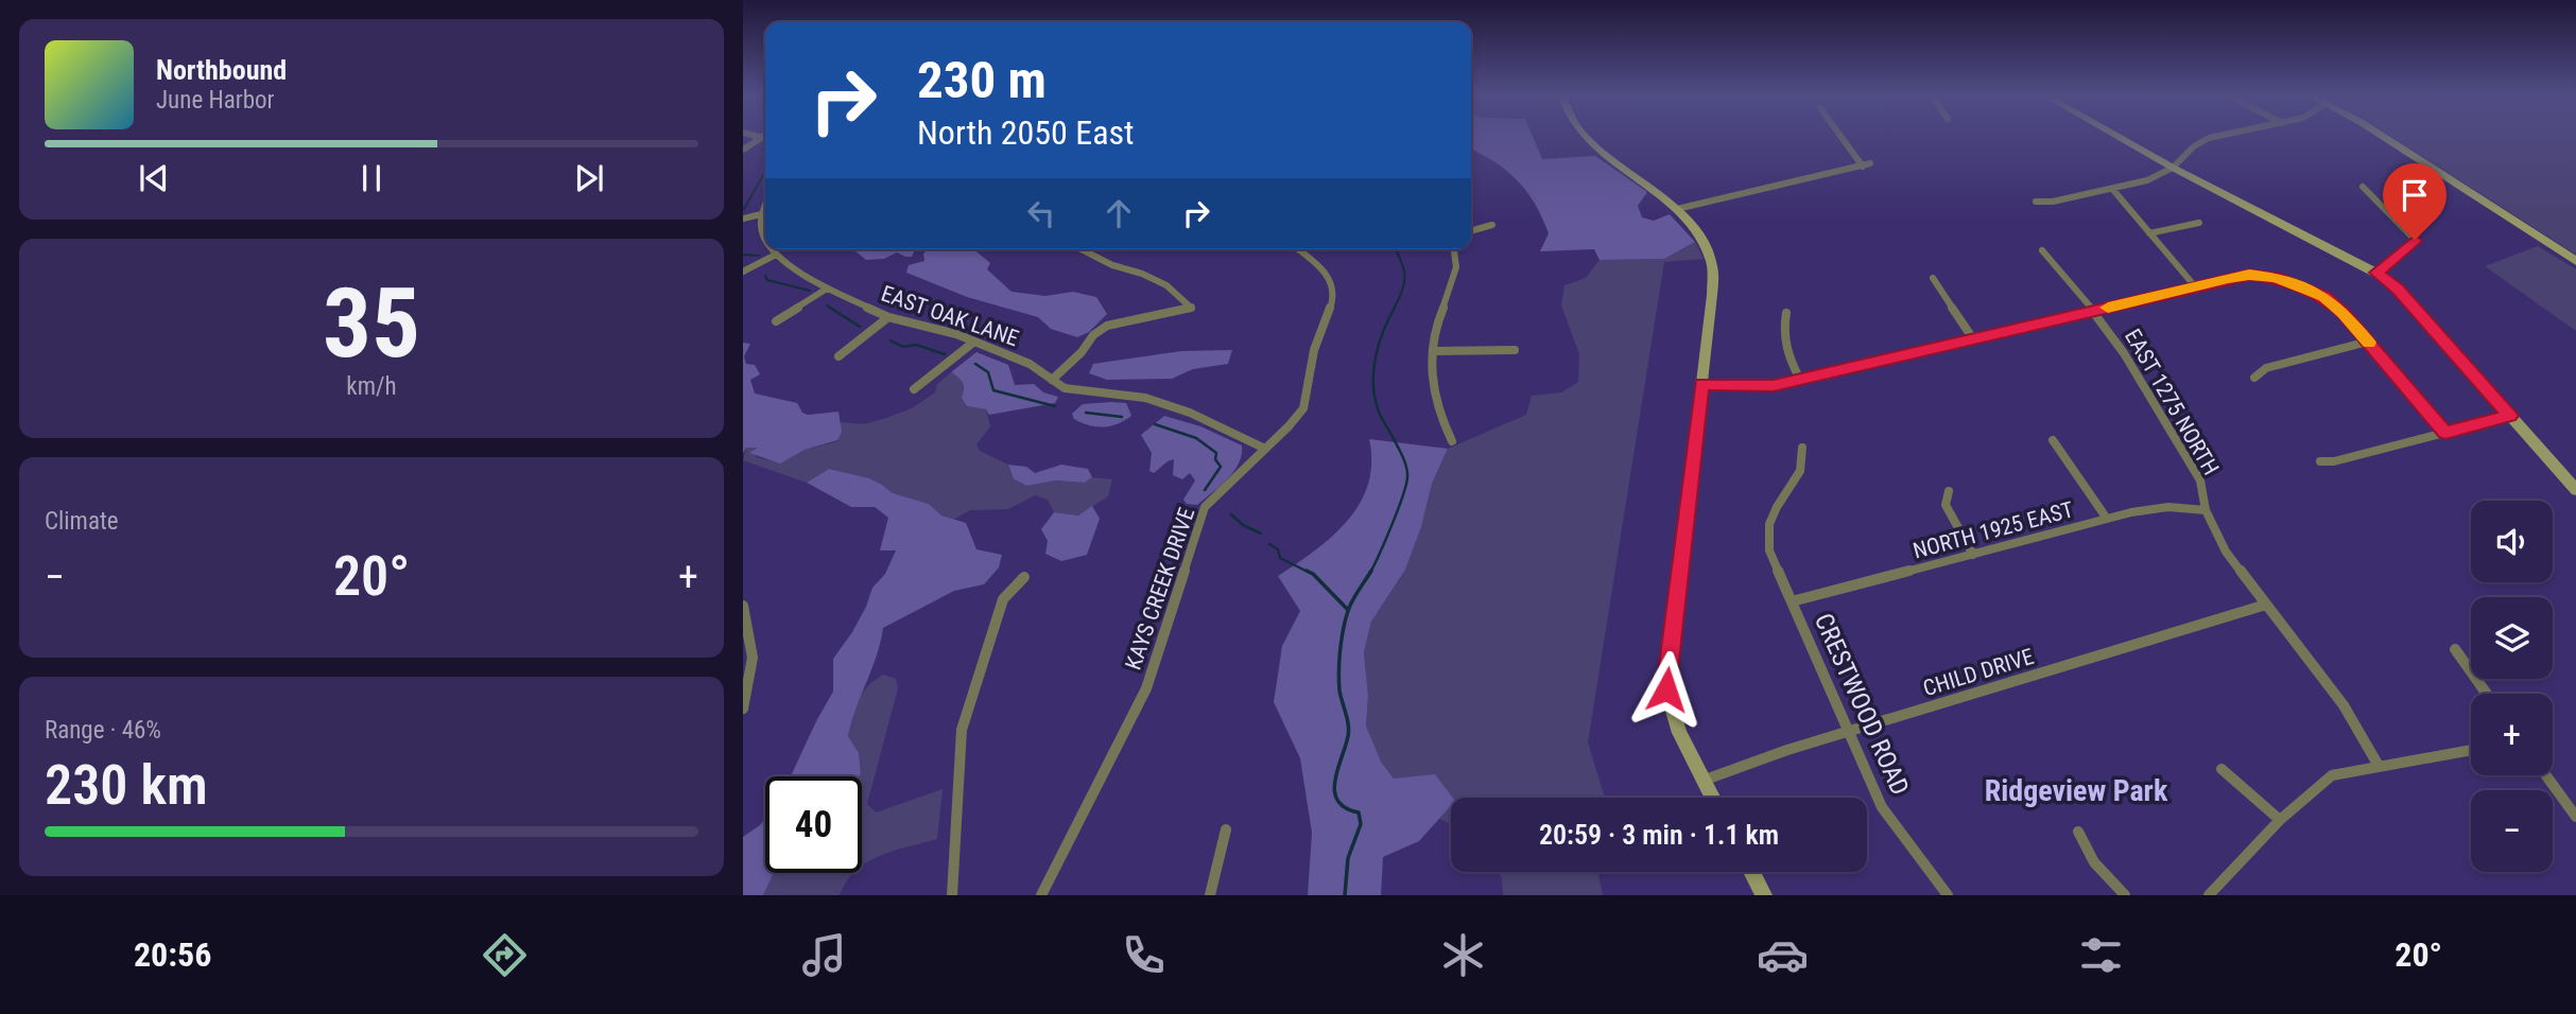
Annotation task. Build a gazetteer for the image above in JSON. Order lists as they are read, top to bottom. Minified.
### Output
{"streets":{"street":["EAST OAK LANE","EAST 1275 NORTH","NORTH 1925 EAST","KAYS CREEK DRIVE","CHILD DRIVE","CRESTWOOD ROAD"]},"crossings":[["EAST OAK LANE","KAYS CREEK DRIVE"],["EAST 1275 NORTH","NORTH 1925 EAST"],["EAST 1275 NORTH","CHILD DRIVE"],["NORTH 1925 EAST","CRESTWOOD ROAD"],["CHILD DRIVE","CRESTWOOD ROAD"]],"districts":["Ridgeview Park"],"page":{"turn":["230 m","North 2050 East"],"song":["Northbound","June Harbor"],"tile":[["35","km/h"],"Climate",["Range · 46%","230 km"]],"map_buttons":["+","−"],"heat":["−","20°","+"],"limit":"40","trip":"20:59 · 3 min · 1.1 km","tabs":["20:56","20°"]}}
